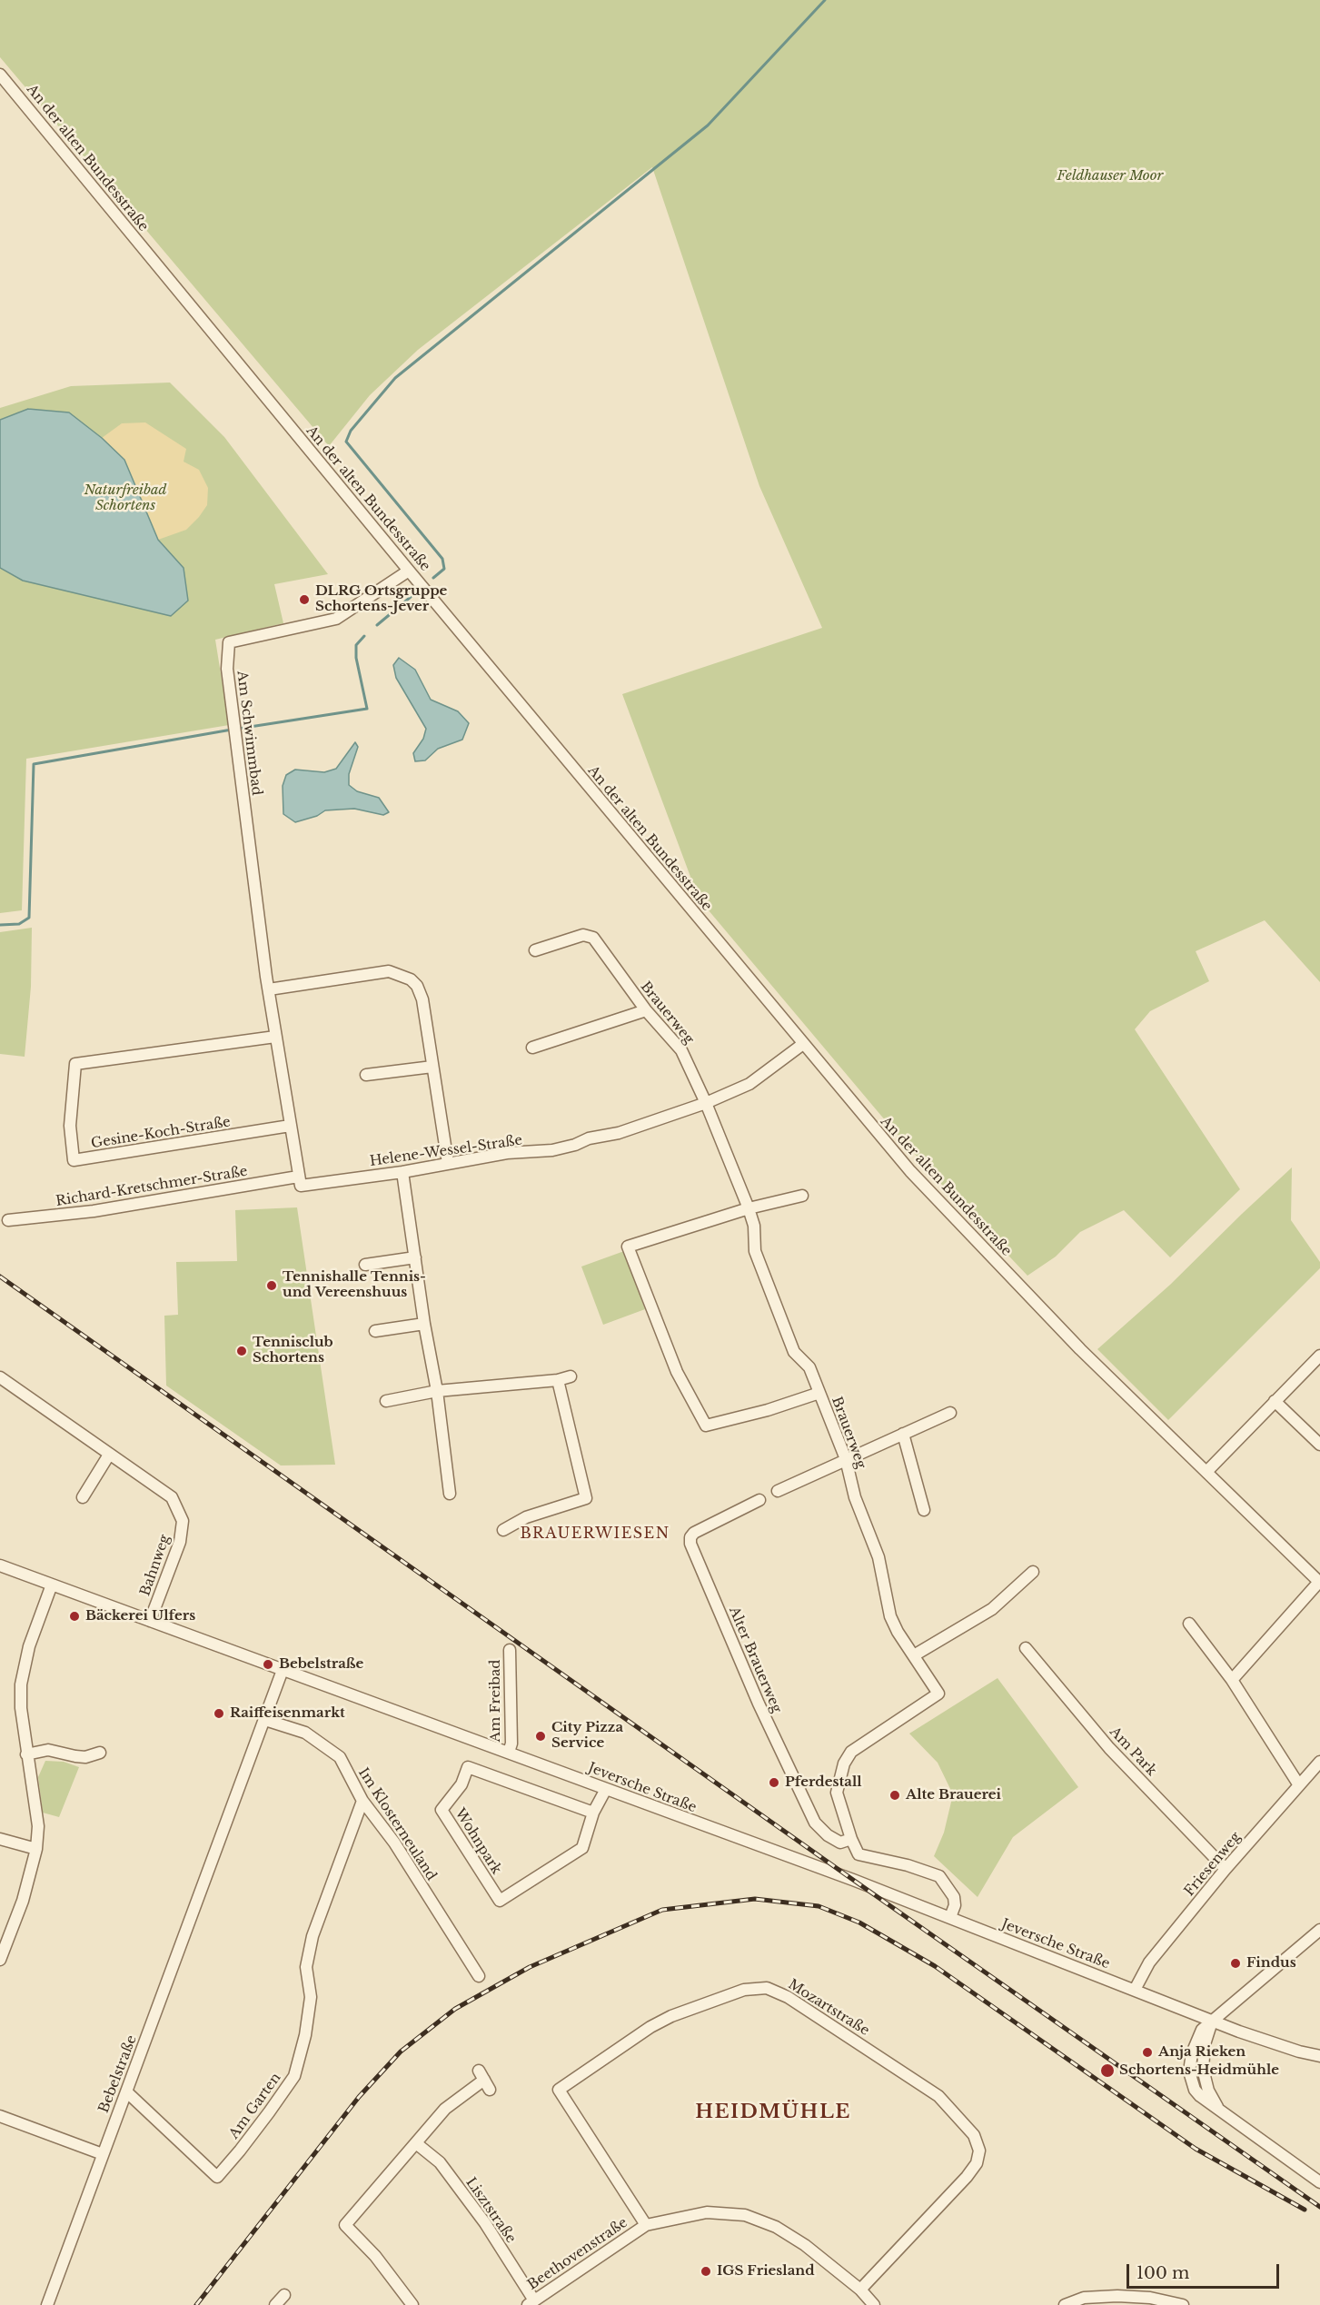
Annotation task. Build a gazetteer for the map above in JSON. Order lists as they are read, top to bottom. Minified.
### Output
{"streets":{"street":["An der alten Bundesstraße","Am Schwimmbad","Brauerweg","Gesine-Koch-Straße","Helene-Wessel-Straße","Richard-Kretschmer-Straße","Bahnweg","Alter Brauerweg","Am Freibad","Am Park","Jeversche Straße","Im Klosterneuland","Wohnpark","Friesenweg","Mozartstraße","Bebelstraße","Am Garten","Lisztstraße","Beethovenstraße"]},"crossings":[["An der alten Bundesstraße","Am Schwimmbad"],["An der alten Bundesstraße","Helene-Wessel-Straße"],["Brauerweg","Helene-Wessel-Straße"],["Brauerweg","Alter Brauerweg"],["Brauerweg","Jeversche Straße"],["Helene-Wessel-Straße","Richard-Kretschmer-Straße"],["Bahnweg","Jeversche Straße"],["Am Freibad","Jeversche Straße"],["Am Park","Friesenweg"],["Jeversche Straße","Wohnpark"],["Jeversche Straße","Friesenweg"],["Jeversche Straße","Bebelstraße"],["Im Klosterneuland","Bebelstraße"],["Im Klosterneuland","Am Garten"],["Mozartstraße","Beethovenstraße"],["Bebelstraße","Am Garten"],["Lisztstraße","Beethovenstraße"]],"districts":["BRAUERWIESEN","HEIDMÜHLE"],"parks":["Feldhauser Moor","Naturfreibad Schortens"],"places":["DLRG Ortsgruppe Schortens-Jever","Tennishalle Tennis- und Vereenshuus","Tennisclub Schortens","Bäckerei Ulfers","Bebelstraße","Raiffeisenmarkt","City Pizza Service","Pferdestall","Alte Brauerei","Findus","Anja Rieken","Schortens-Heidmühle","IGS Friesland"],"scale_bar":"100 m"}
